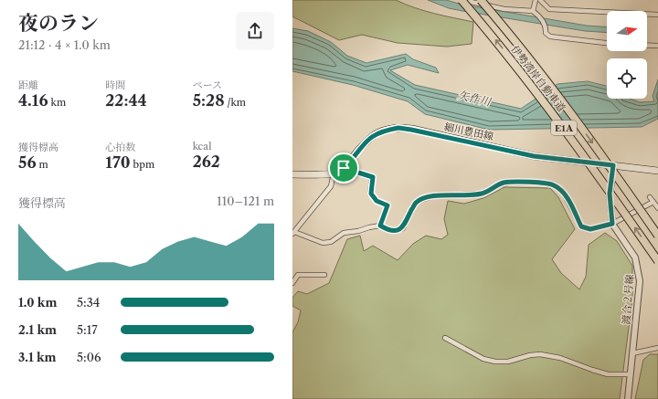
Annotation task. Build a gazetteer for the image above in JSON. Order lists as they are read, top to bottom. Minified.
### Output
{"streets":{"highway":["伊勢湾岸自動車道","E1A"],"main road":["細川豊田線"],"street":["渡合２号線"]},"crossings":[["細川豊田線","渡合２号線"]],"water":["矢作川"],"north":"right","page":{"heading":["夜のラン","21:12 · 4 × 1.0 km"],"stats":[["距離","4.16 km"],["時間","22:44"],["ペース","5:28 /km"],["獲得標高","56 m"],["心拍数","170 bpm"],["kcal","262"]],"chart":["獲得標高","110–121 m"],"list":[{"name":"1.0 km","note":"5:34"},{"name":"2.1 km","note":"5:17"},{"name":"3.1 km","note":"5:06"}]}}
